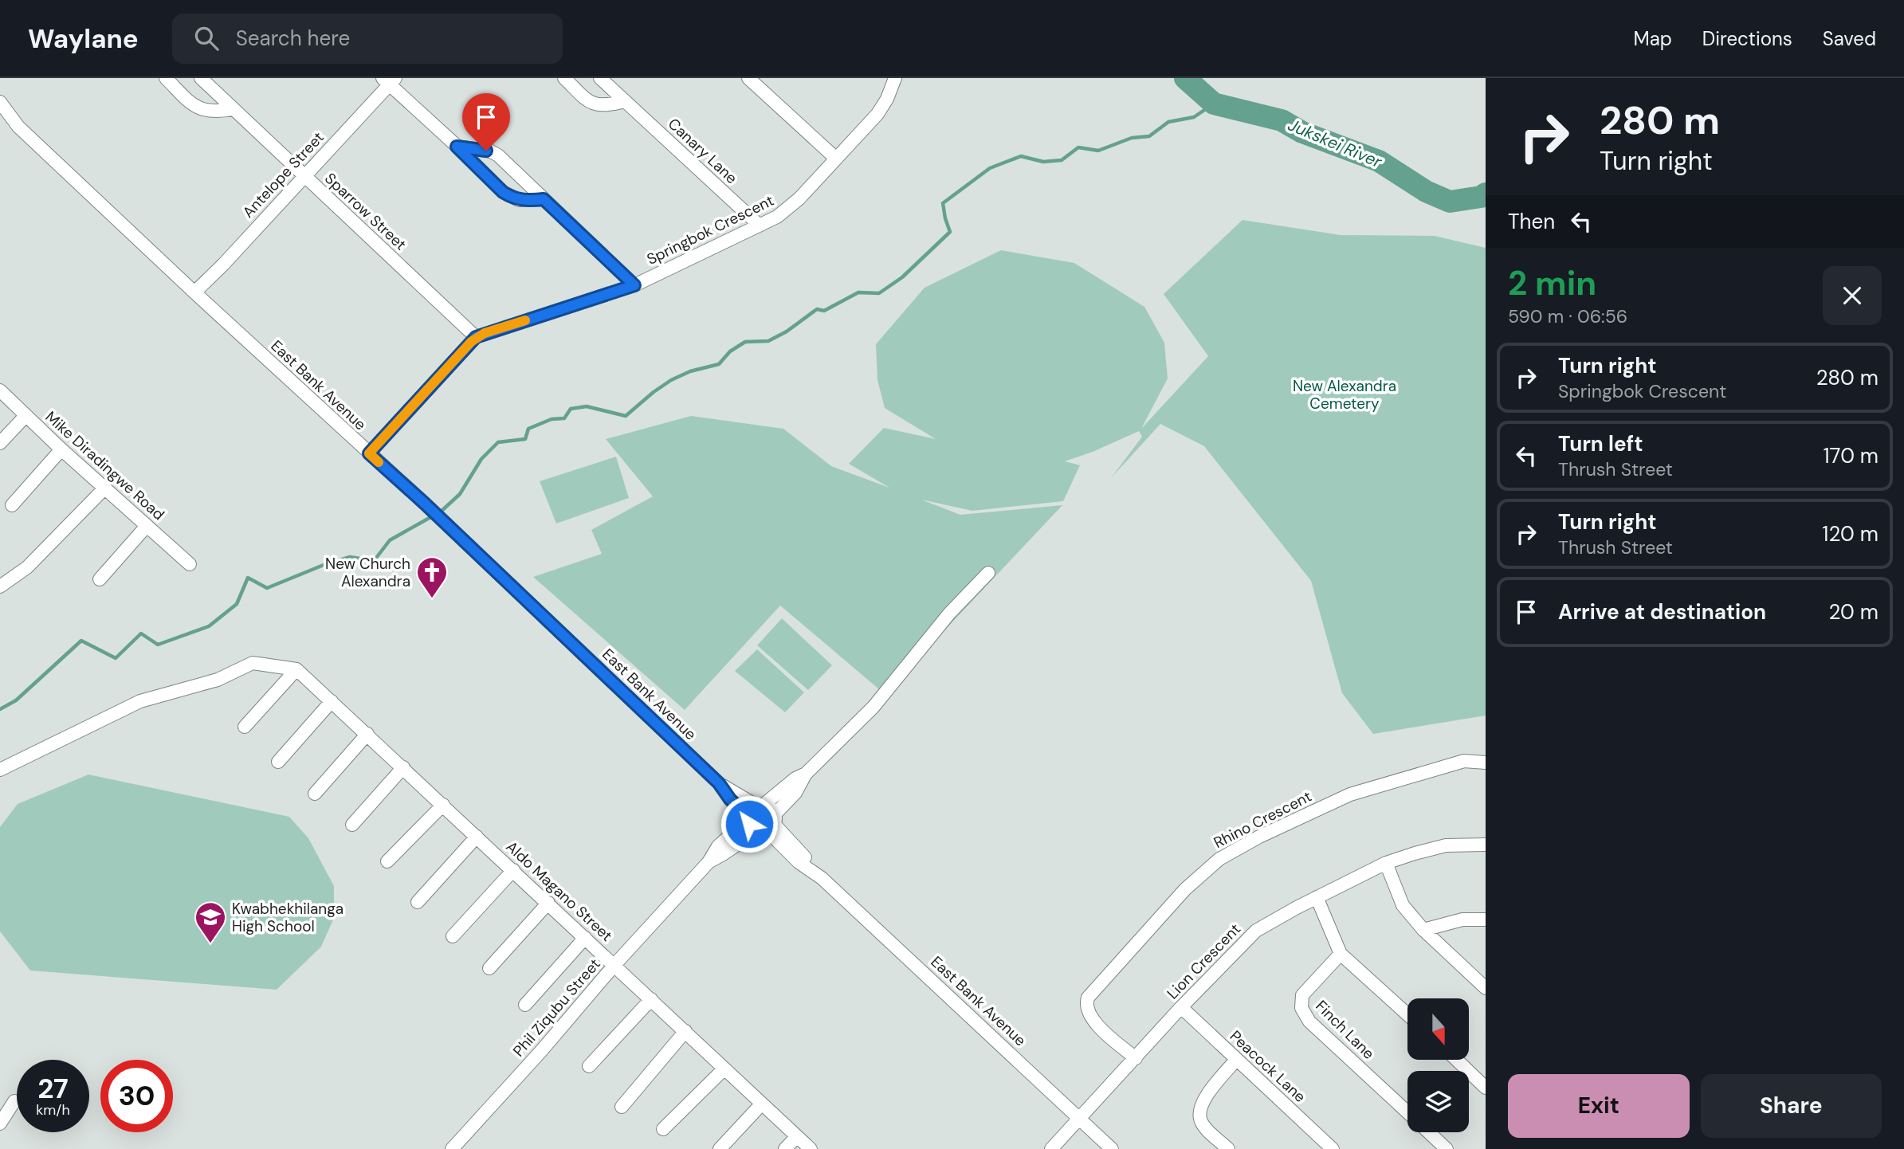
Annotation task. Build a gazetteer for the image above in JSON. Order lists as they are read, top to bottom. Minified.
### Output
{"streets":{"street":["Canary Lane","Antelope Street","Sparrow Street","Springbok Crescent","East Bank Avenue","Mike Diradingwe Road","Rhino Crescent","Aldo Magano Street","Lion Crescent","Phil Ziqubu Street","Finch Lane","Peacock Lane"]},"crossings":[["Canary Lane","Springbok Crescent"],["Antelope Street","Sparrow Street"],["Antelope Street","East Bank Avenue"],["Sparrow Street","Springbok Crescent"],["Springbok Crescent","East Bank Avenue"],["East Bank Avenue","Lion Crescent"],["East Bank Avenue","Phil Ziqubu Street"],["Rhino Crescent","Lion Crescent"],["Aldo Magano Street","Phil Ziqubu Street"],["Lion Crescent","Peacock Lane"]],"water":["Jukskei River"],"parks":["New Alexandra Cemetery"],"places":{"church":["New Church Alexandra"],"school or university":["Kwabhekhilanga High School"]},"north":"bottom","page":{"header":"Waylane","search":"Search here","nav":["Map","Directions","Saved"],"turn":["280 m","Turn right"],"then":"Then","heading":["2 min","590 m · 06:56"],"list":[{"name":"Turn right","note":"Springbok Crescent","value":"280 m"},{"name":"Turn left","note":"Thrush Street","value":"170 m"},{"name":"Turn right","note":"Thrush Street","value":"120 m"},{"name":"Arrive at destination","value":"20 m"}],"speed":"27 km/h","limit":"30","buttons":["Exit","Share"]}}
